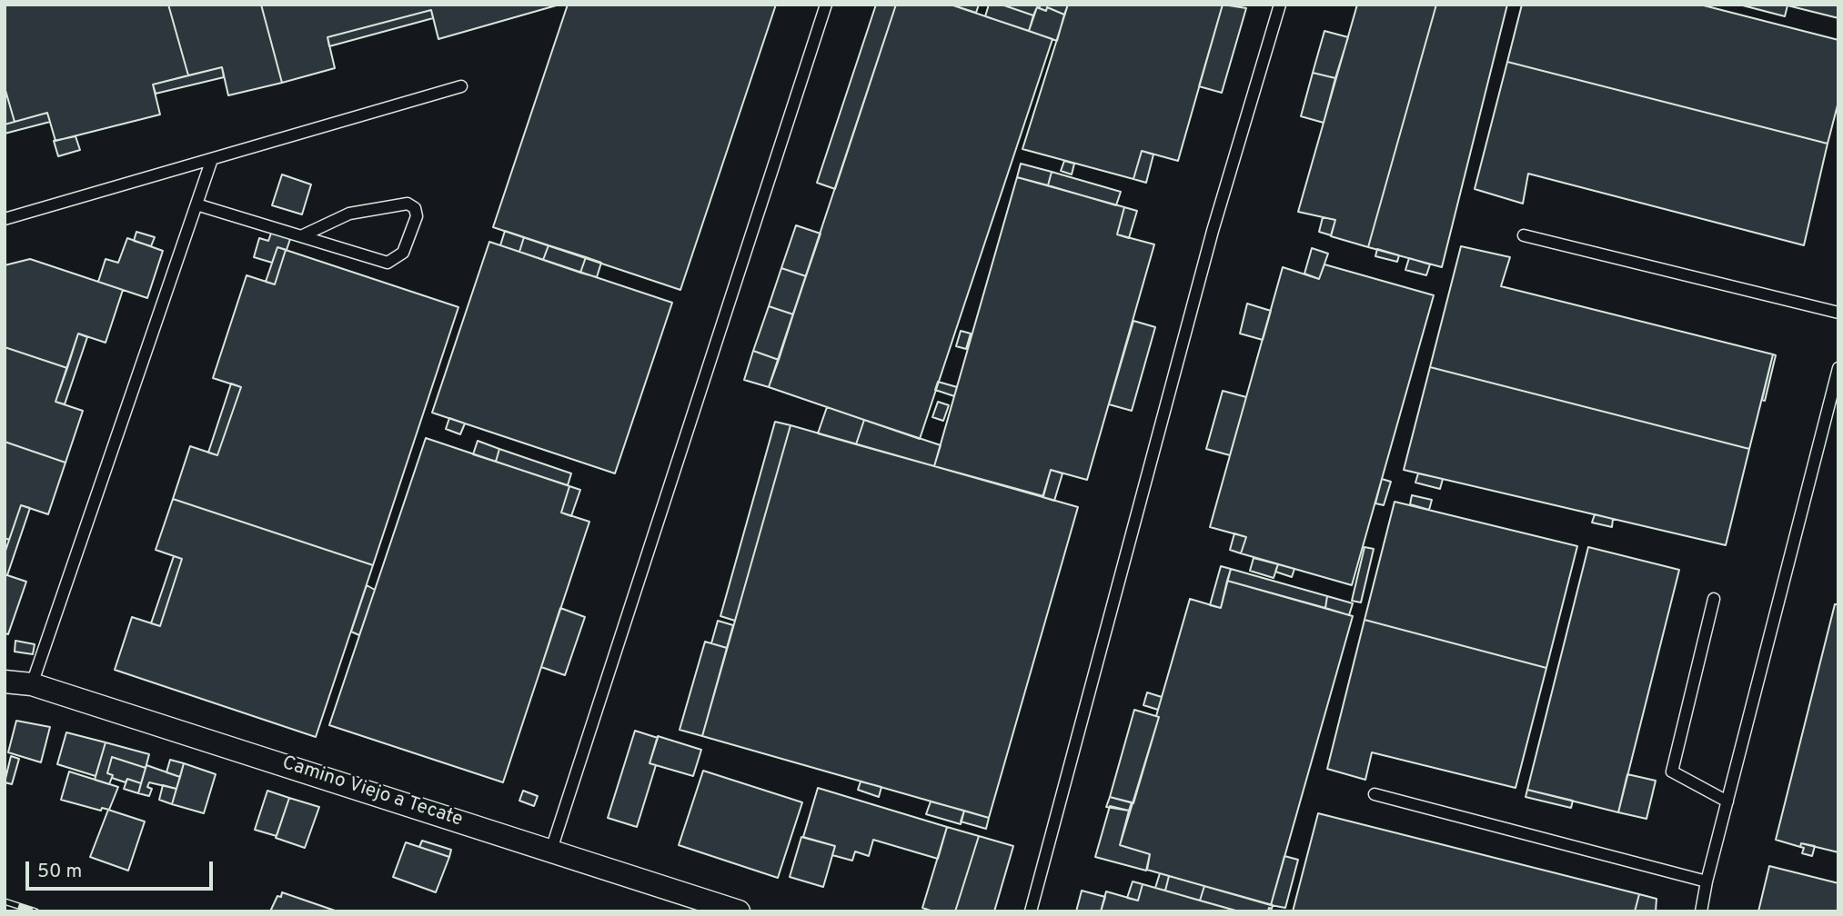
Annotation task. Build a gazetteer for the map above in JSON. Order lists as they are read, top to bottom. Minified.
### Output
{"streets":{"street":["Camino Viejo a Tecate"]},"scale_bar":"50 m"}
